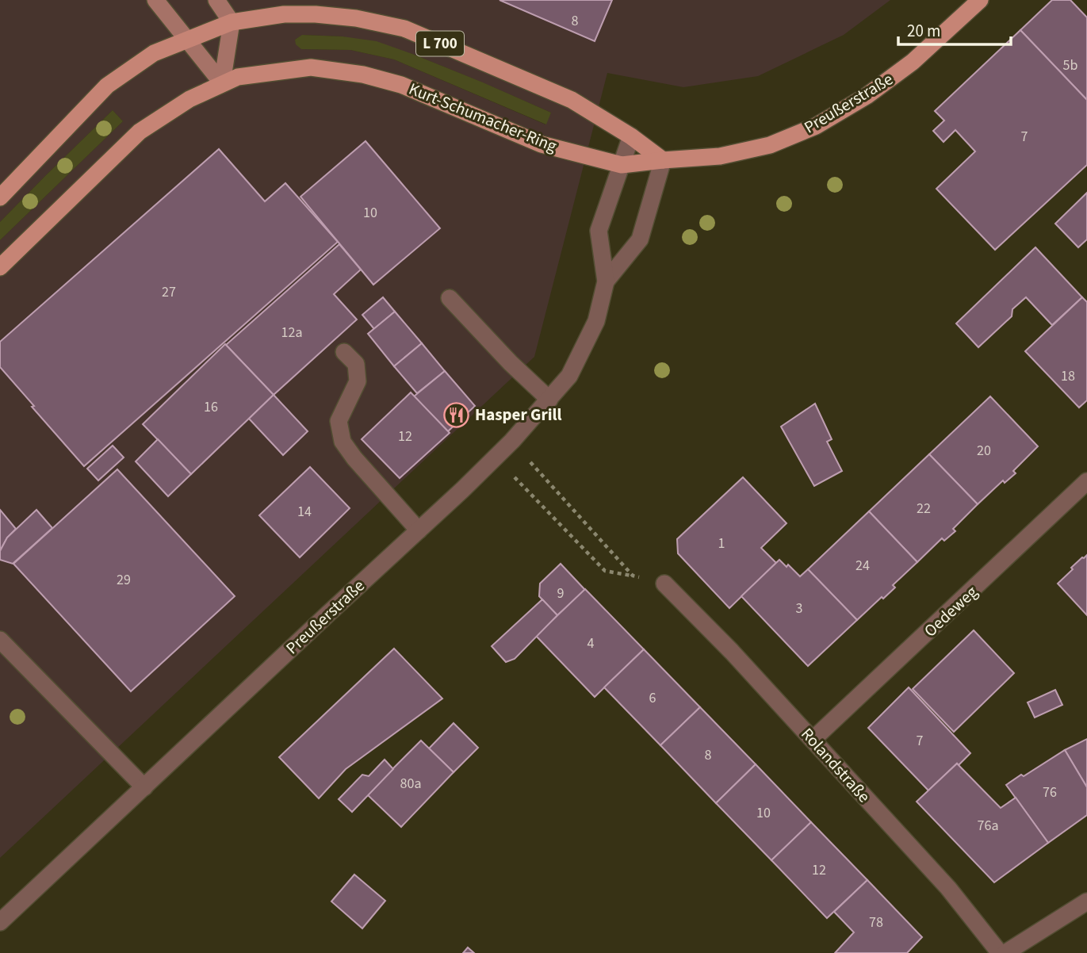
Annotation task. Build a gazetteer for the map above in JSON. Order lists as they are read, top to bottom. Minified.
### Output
{"streets":{"main road":["L 700","Preußerstraße","Kurt-Schumacher-Ring"],"street":["Oedeweg","Rolandstraße"]},"crossings":[["L 700","Preußerstraße"],["L 700","Kurt-Schumacher-Ring"],["Preußerstraße","Kurt-Schumacher-Ring"],["Oedeweg","Rolandstraße"]],"places":{"restaurant":["Hasper Grill"]},"house_numbers":["8","5b","7","10","27","12a","18","16","12","20","22","14","1","24","29","9","3","4","6","7","8","80a","76","10","76a","12","78"],"scale_bar":"20 m"}
